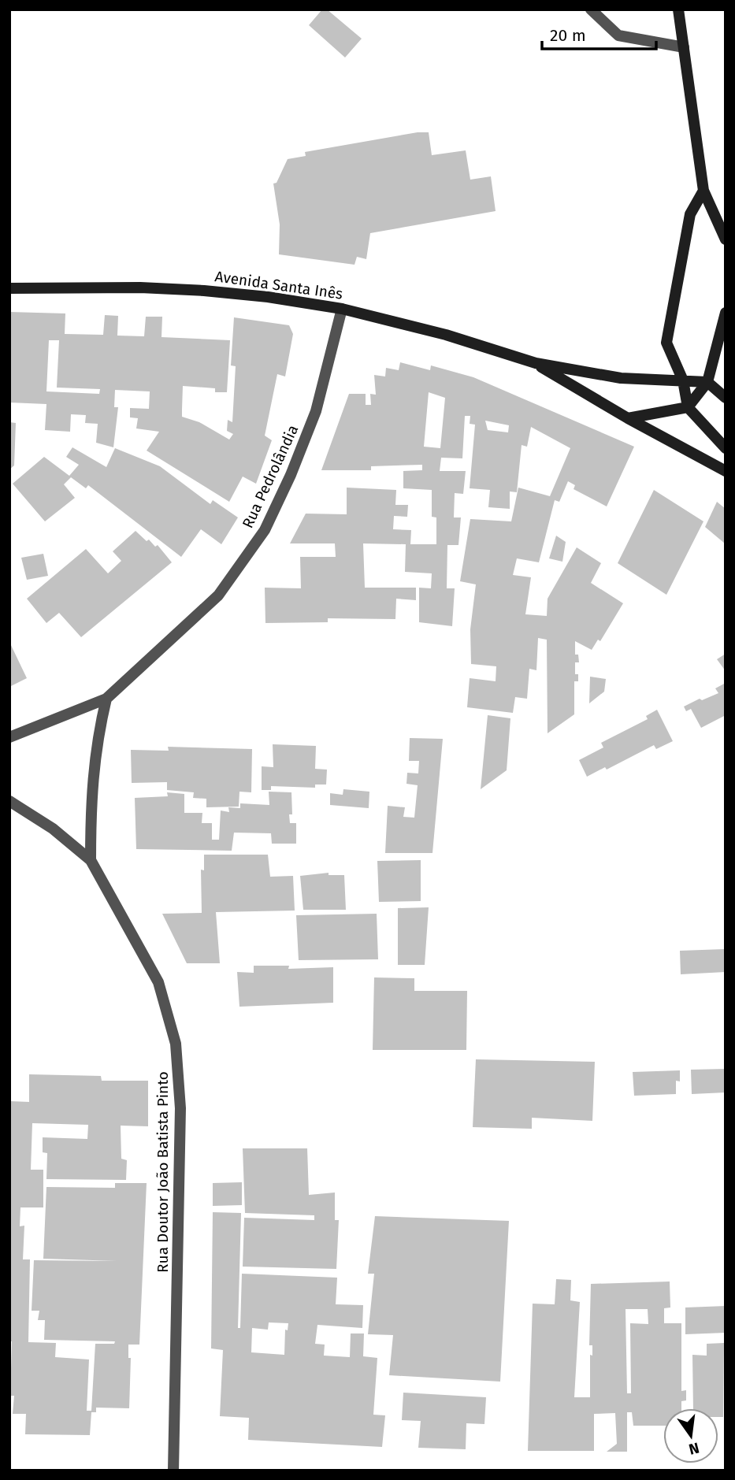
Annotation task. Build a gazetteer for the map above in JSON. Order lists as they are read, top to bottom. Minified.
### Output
{"streets":{"main road":["Avenida Santa Inês"],"street":["Rua Pedrolândia","Rua Doutor João Batista Pinto"]},"crossings":[["Avenida Santa Inês","Rua Pedrolândia"]],"scale_bar":"20 m","north":"bottom"}
